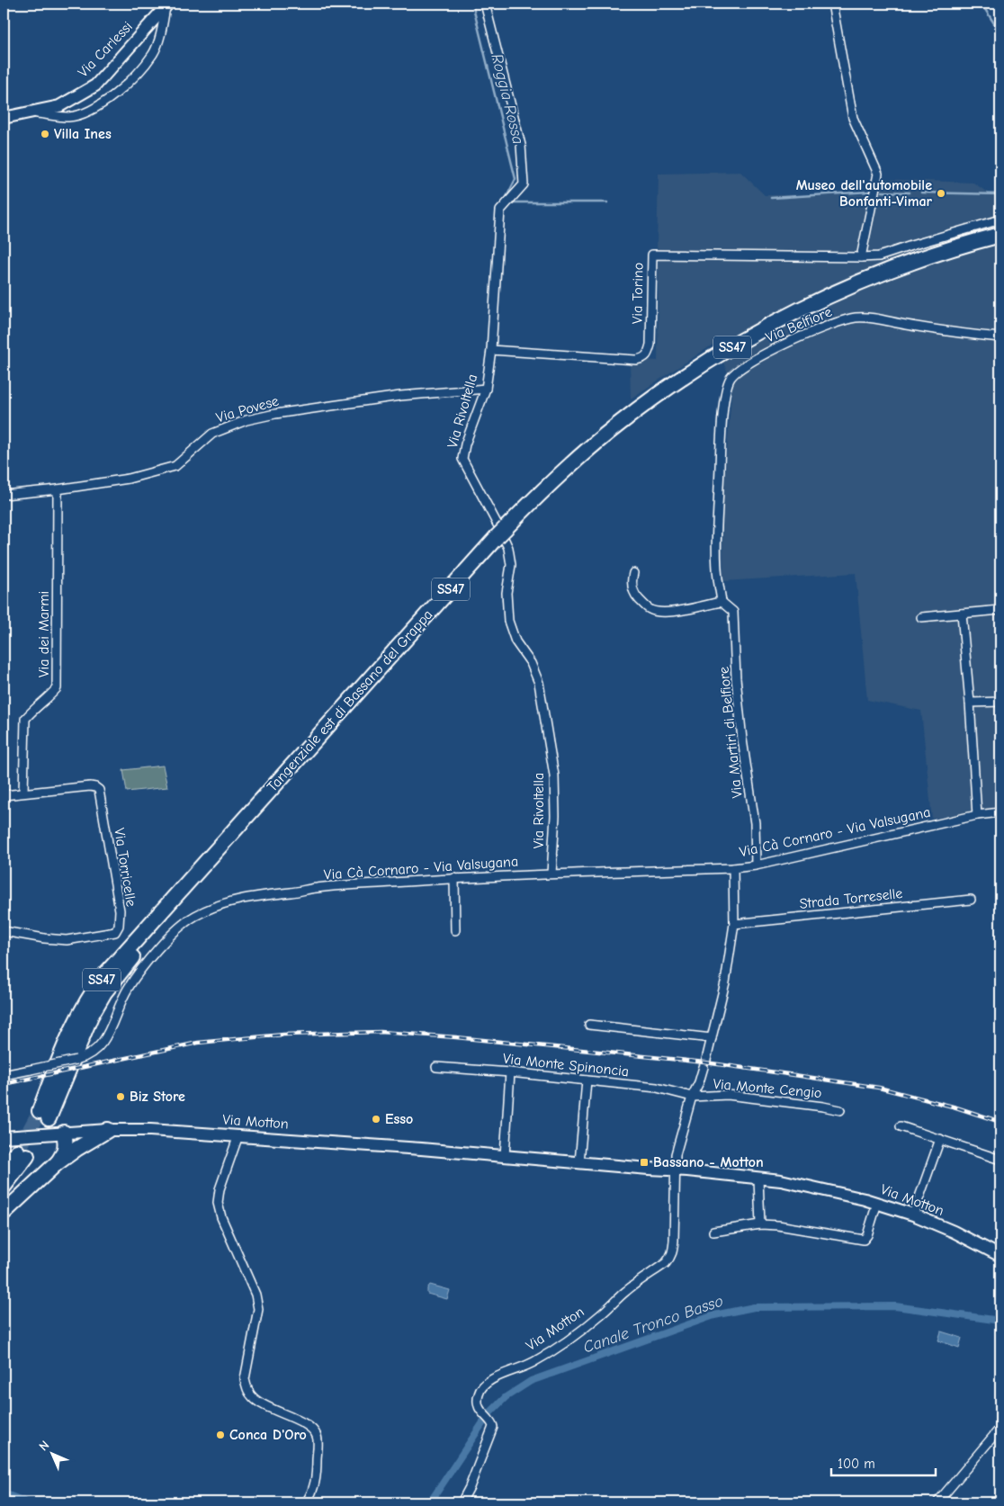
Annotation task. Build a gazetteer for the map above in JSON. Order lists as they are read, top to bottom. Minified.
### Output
{"streets":{"highway":["SS47","Tangenziale est di Bassano del Grappa"],"main road":["Via Carlessi","Via Motton"],"street":["Via Torino","Via Belfiore","Via Povese","Via Rivoltella","Via dei Marmi","Via Martiri di Belfiore","Via Cà Cornaro - Via Valsugana","Via Torricelle","Strada Torreselle","Via Monte Spinoncia","Via Monte Cengio"]},"crossings":[["Via Torino","Via Rivoltella"],["Via Belfiore","Via Martiri di Belfiore"],["Via Povese","Via Rivoltella"],["Via Povese","Via dei Marmi"],["Via Rivoltella","Via Cà Cornaro - Via Valsugana"],["Via dei Marmi","Via Torricelle"],["Via Martiri di Belfiore","Via Cà Cornaro - Via Valsugana"],["Via Monte Spinoncia","Via Monte Cengio"]],"water":["Roggia Rossa","Canale Tronco Basso"],"places":{"other":["Villa Ines","Museo dell'automobile Bonfanti-Vimar","Biz Store","Esso","Conca D'Oro"],"transit":["Bassano - Motton"]},"scale_bar":"100 m","north":"top left"}
